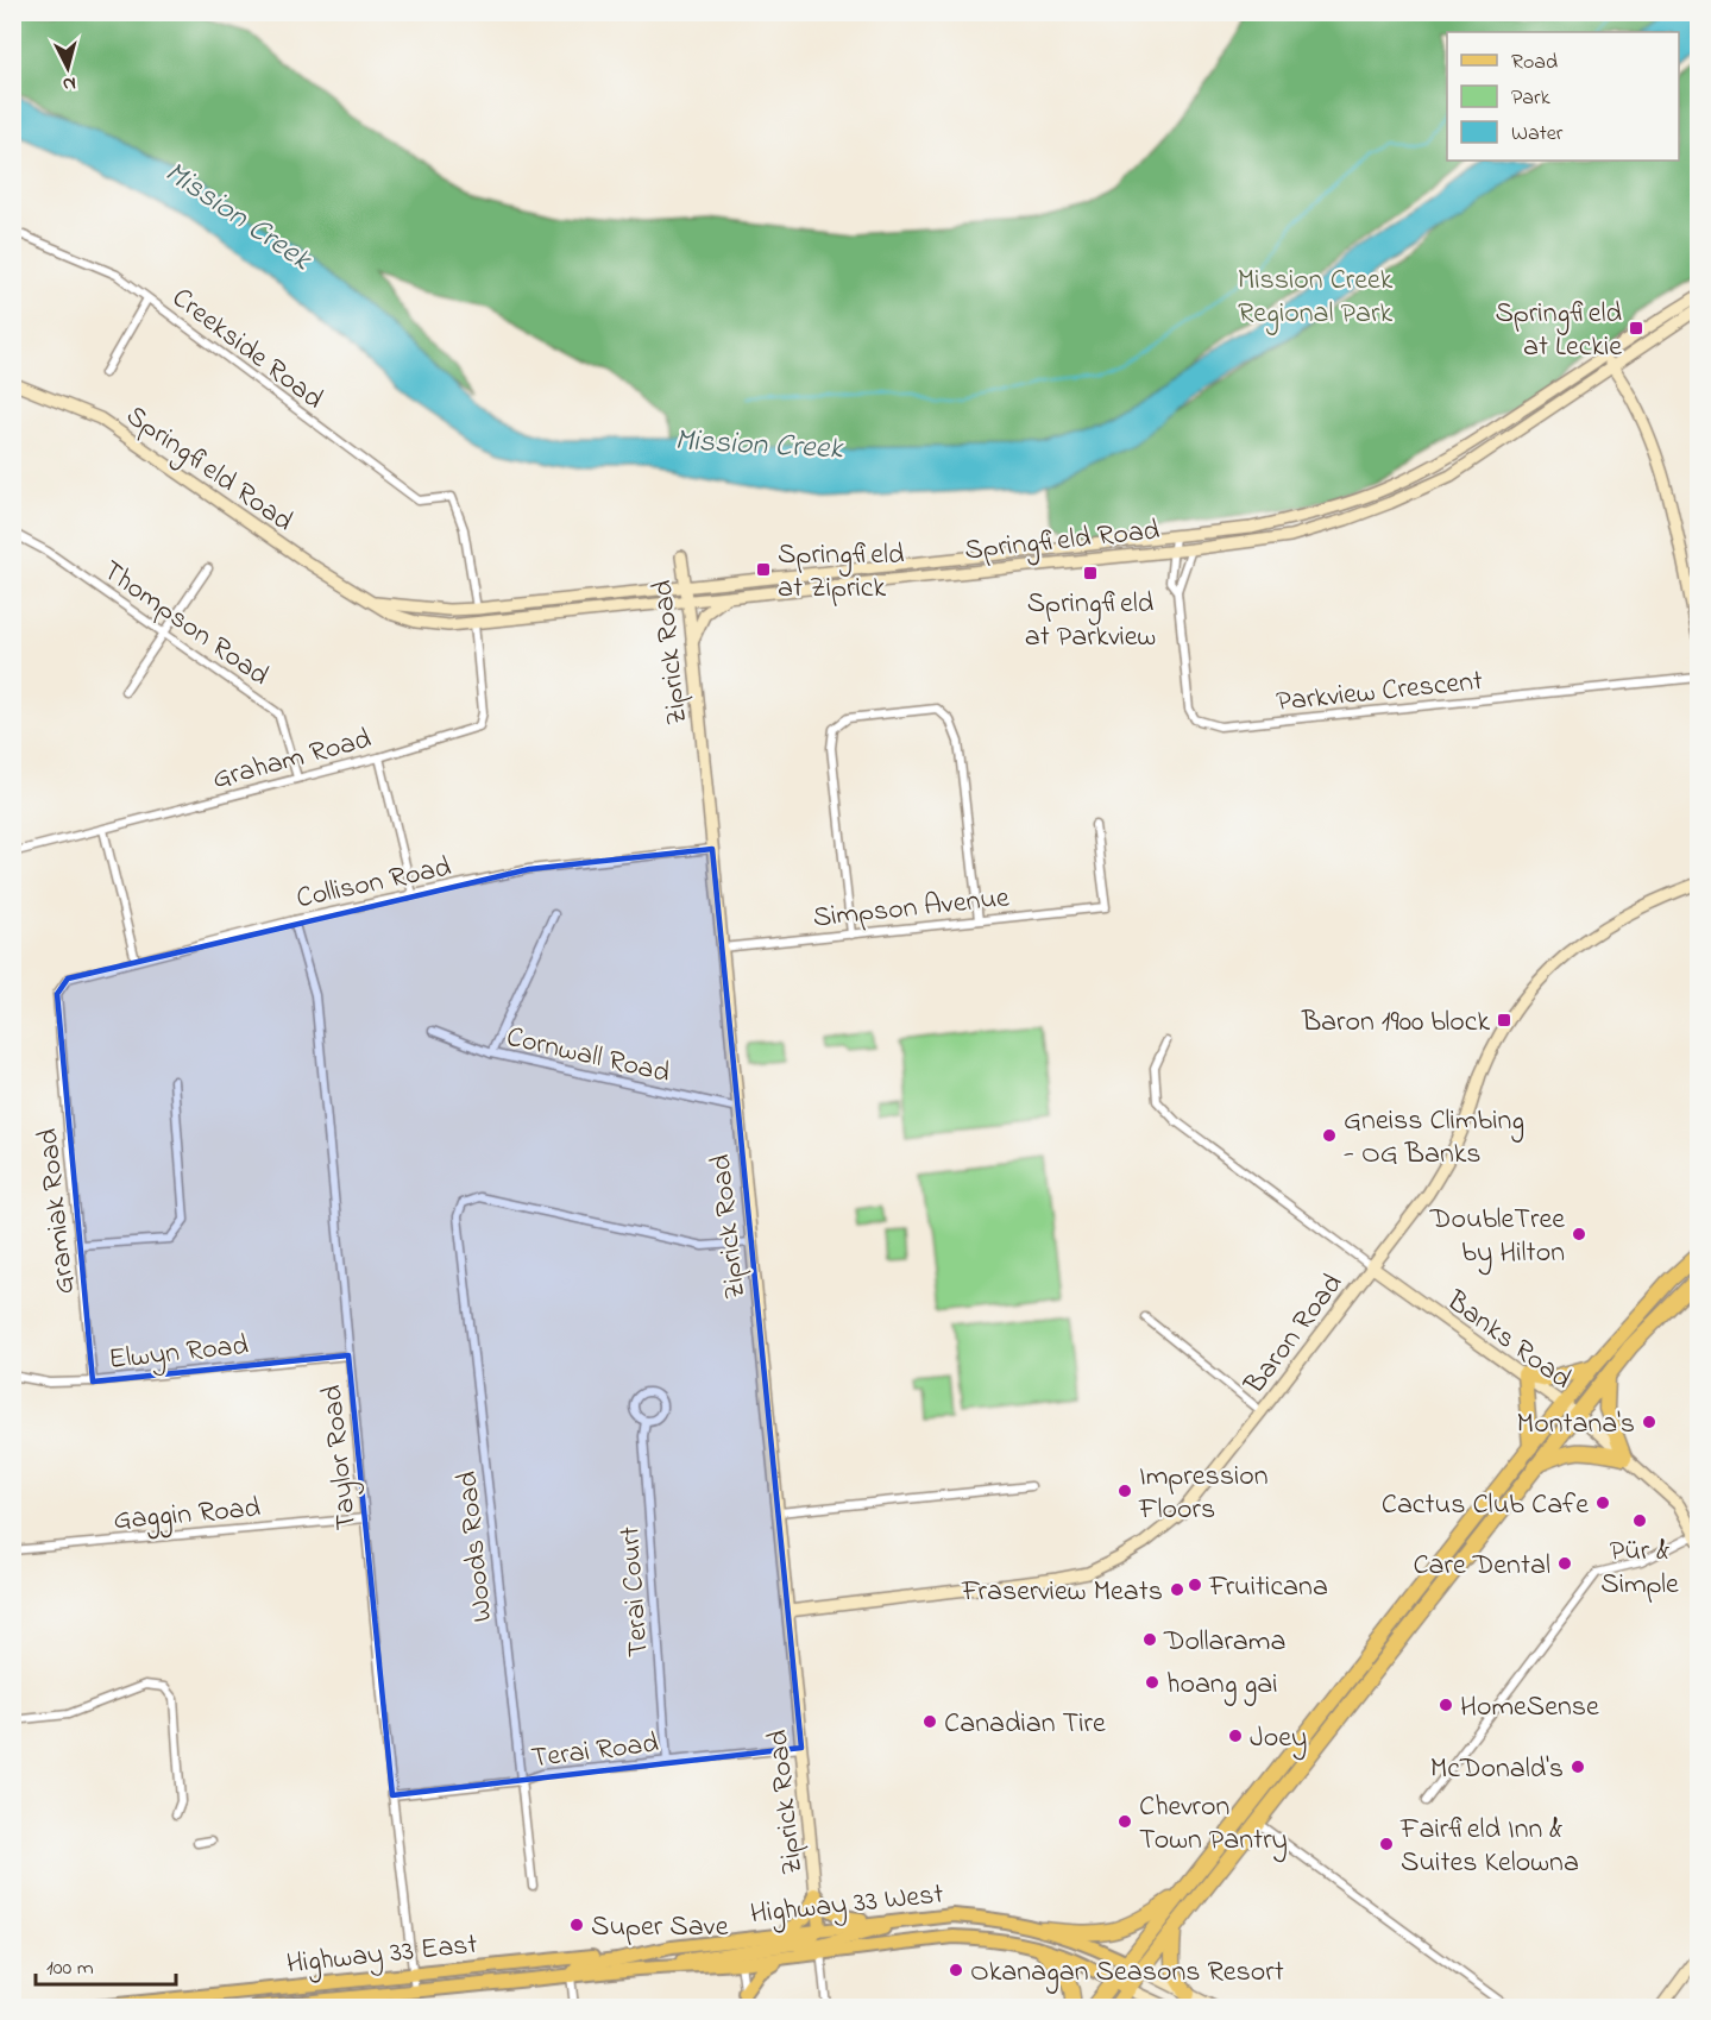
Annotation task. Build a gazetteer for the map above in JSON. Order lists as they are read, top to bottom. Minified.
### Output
{"streets":{"main road":["Springfield Road","Ziprick Road","Baron Road","Banks Road","Highway 33 West","Highway 33 East"],"street":["Creekside Road","Thompson Road","Parkview Crescent","Graham Road","Collison Road","Simpson Avenue","Cornwall Road","Gramiak Road","Elwyn Road","Taylor Road","Gaggin Road","Woods Road","Terai Court","Terai Road"]},"crossings":[["Creekside Road","Springfield Road"],["Springfield Road","Ziprick Road"],["Springfield Road","Parkview Crescent"],["Springfield Road","Graham Road"],["Thompson Road","Graham Road"],["Ziprick Road","Collison Road"],["Ziprick Road","Simpson Avenue"],["Ziprick Road","Cornwall Road"],["Ziprick Road","Baron Road"],["Ziprick Road","Woods Road"],["Ziprick Road","Terai Road"],["Collison Road","Gramiak Road"],["Collison Road","Taylor Road"],["Gramiak Road","Elwyn Road"],["Baron Road","Banks Road"],["Elwyn Road","Taylor Road"],["Taylor Road","Gaggin Road"],["Taylor Road","Terai Road"],["Taylor Road","Highway 33 West"],["Taylor Road","Highway 33 East"],["Woods Road","Terai Road"],["Terai Court","Terai Road"],["Highway 33 West","Highway 33 East"]],"water":["Mission Creek"],"parks":["Mission Creek Regional Park"],"places":{"transit":["Springfield at Leckie","Springfield at Ziprick","Springfield at Parkview","Baron 1900 block"],"other":["Gneiss Climbing - OG Banks","DoubleTree by Hilton","Montana's","Impression Floors","Cactus Club Cafe","Pür & Simple","Care Dental","Fruiticana","Fraserview Meats","Dollarama","hoang gai","HomeSense","Canadian Tire","Joey","McDonald's","Chevron Town Pantry","Fairfield Inn & Suites Kelowna","Super Save","Okanagan Seasons Resort"]},"legend":["Road","Park","Water"],"scale_bar":"100 m","north":"bottom"}
